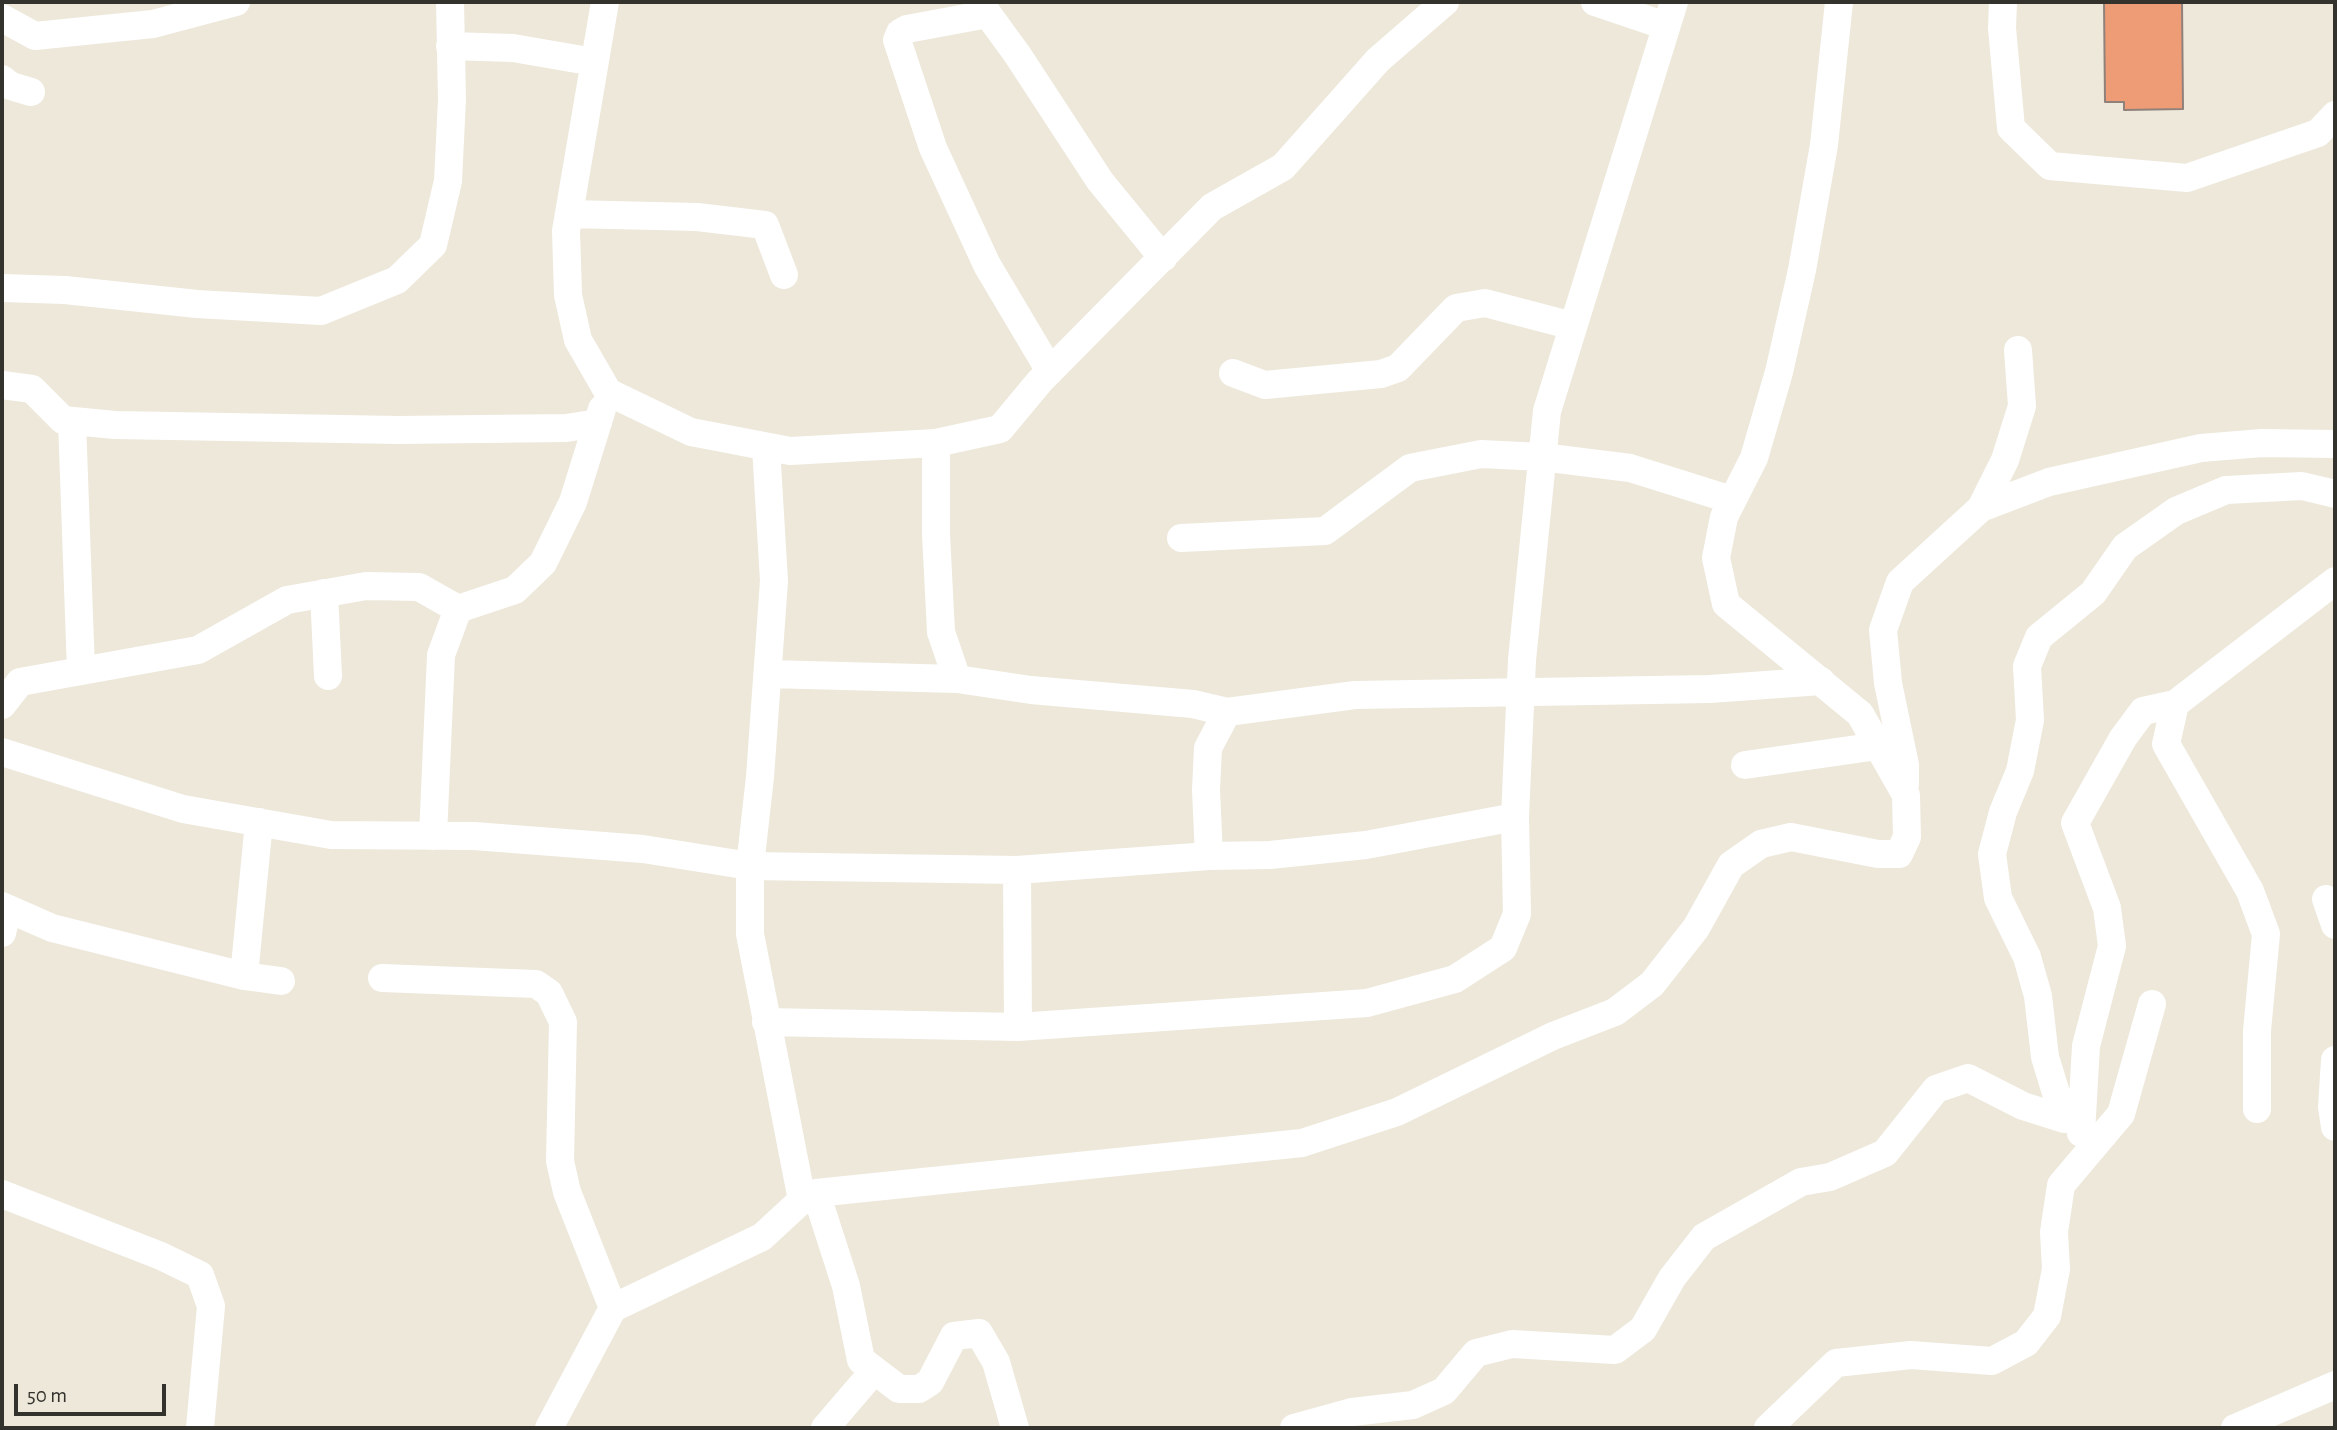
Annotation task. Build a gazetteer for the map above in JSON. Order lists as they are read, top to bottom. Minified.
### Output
{"scale_bar":"50 m"}
